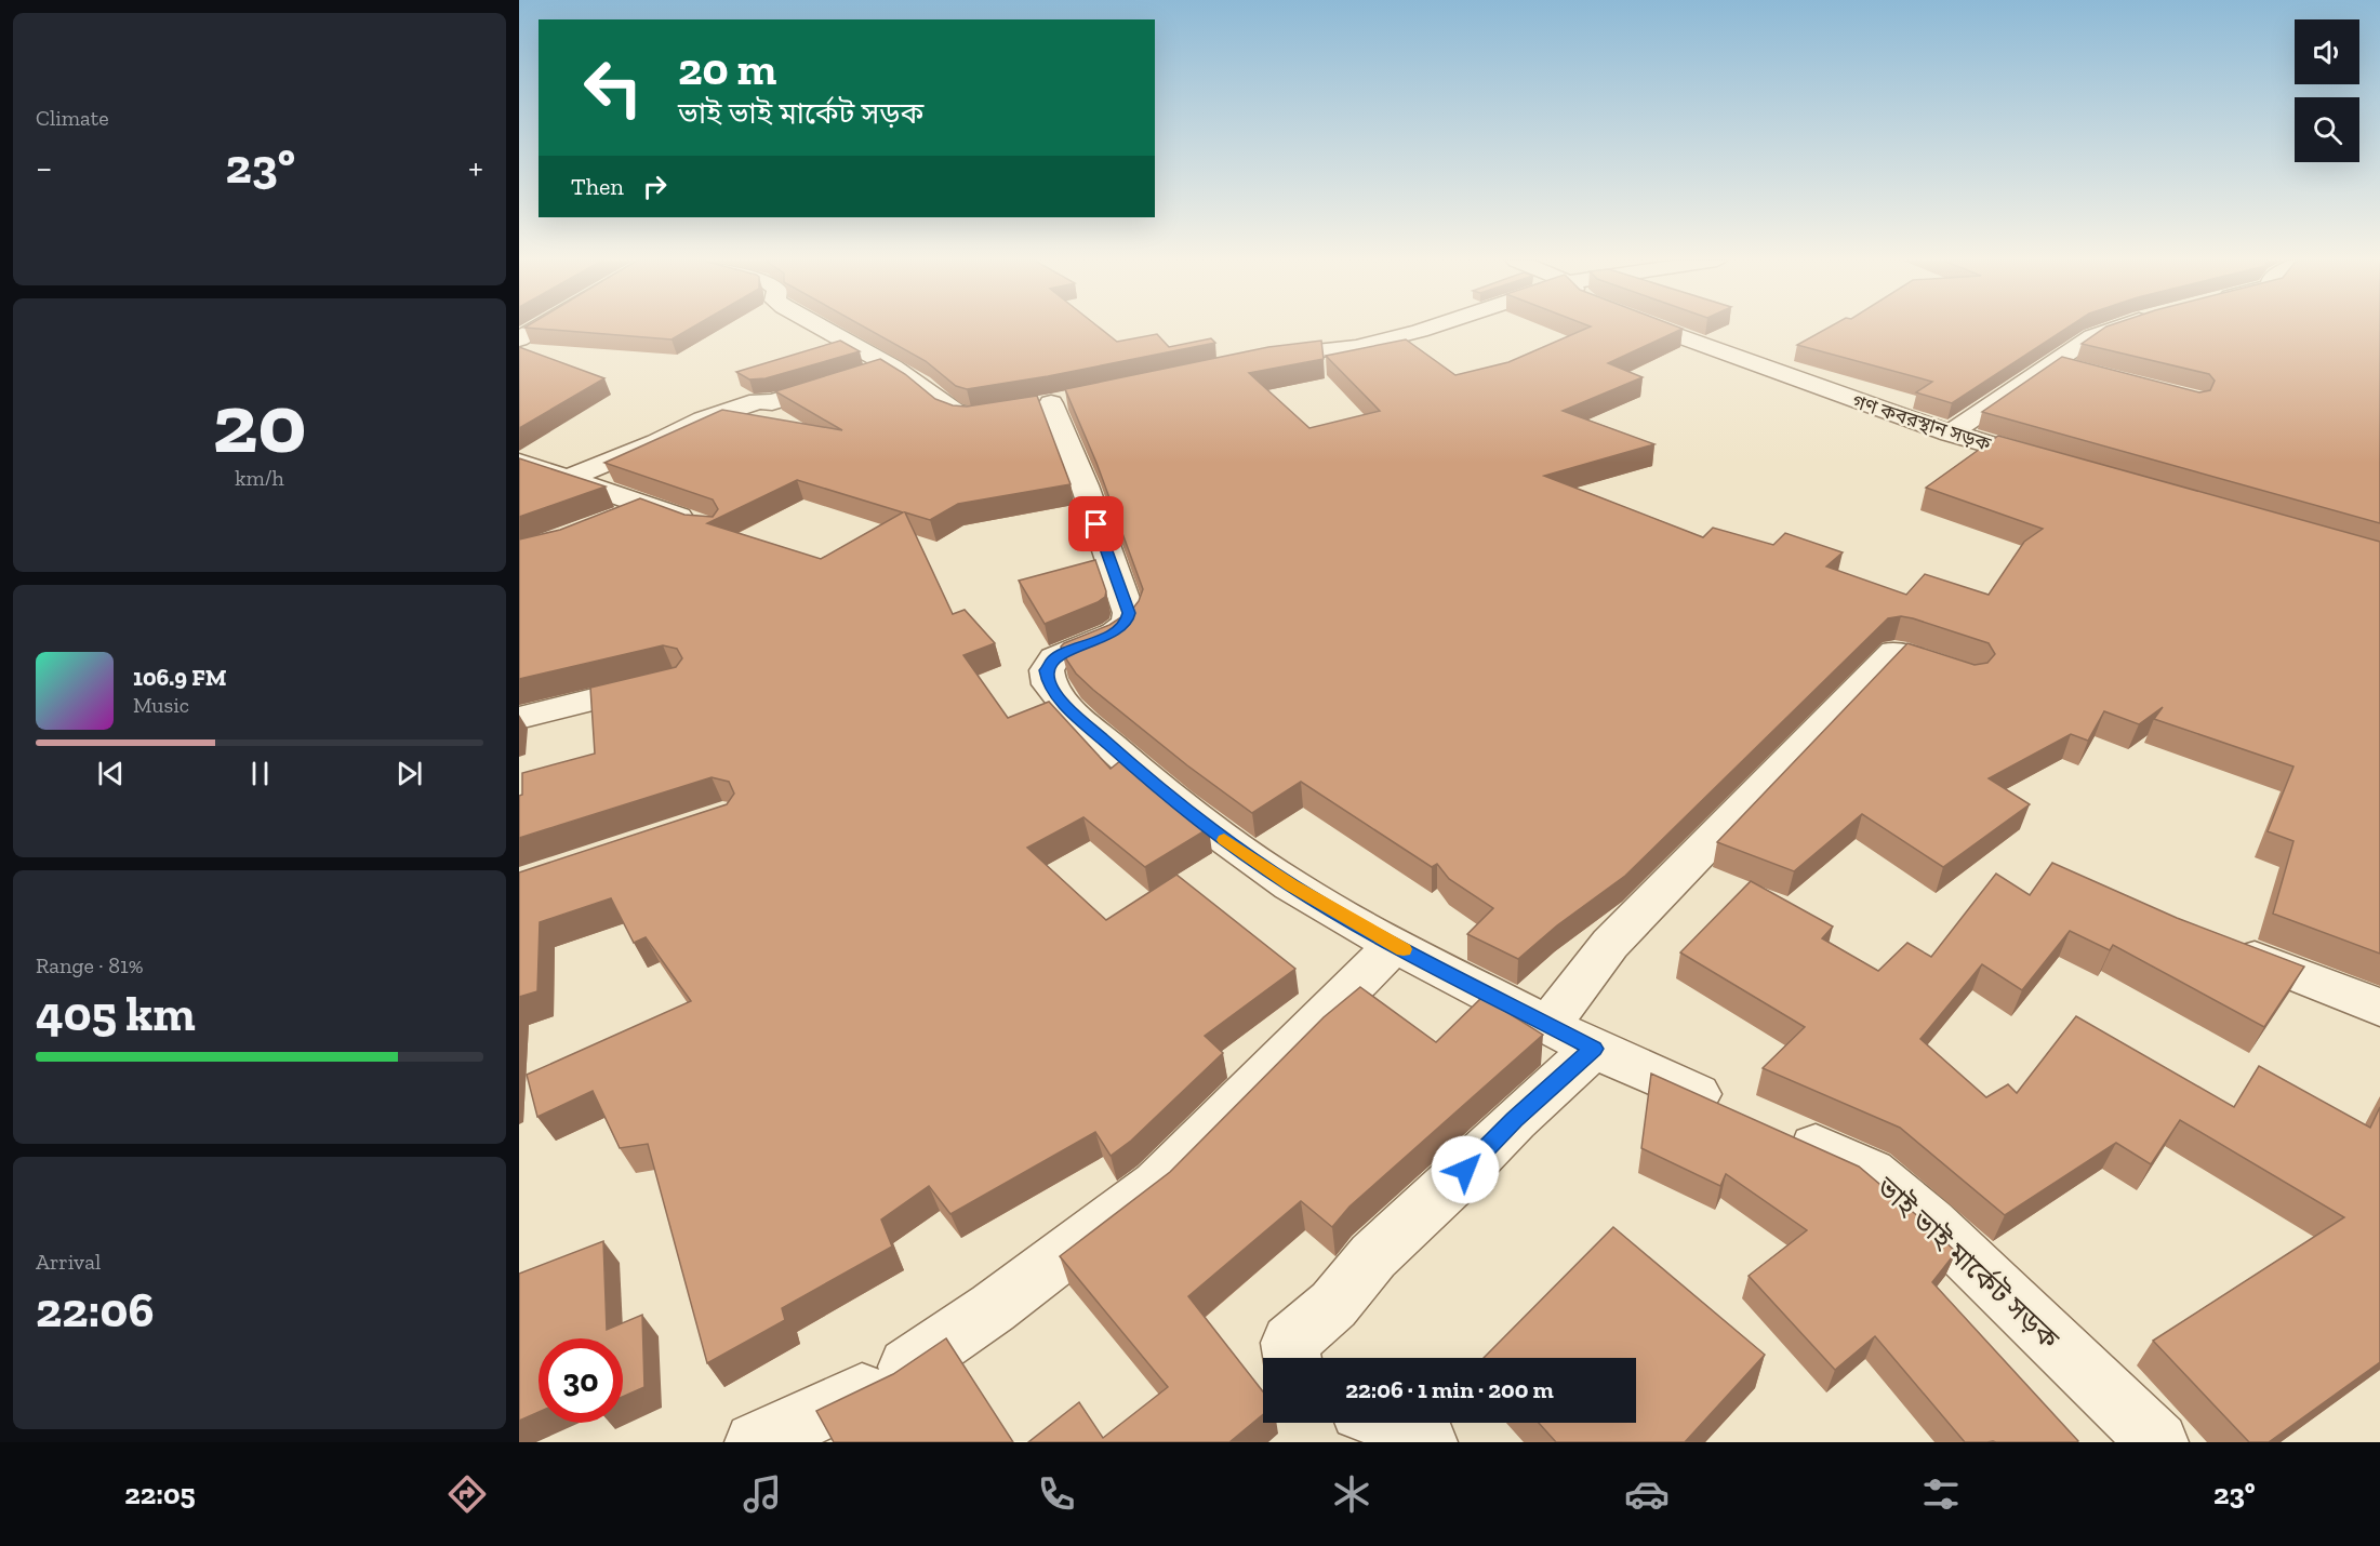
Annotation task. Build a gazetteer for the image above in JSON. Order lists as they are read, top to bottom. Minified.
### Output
{"streets":{"street":["গণ কবরস্থান সড়ক","ভাই ভাই মার্কেট সড়ক"]},"page":{"tile":["Climate",["20","km/h"],["Range · 81%","405 km"],["Arrival","22:06"]],"turn":["20 m","ভাই ভাই মার্কেট সড়ক"],"heat":["−","23°","+"],"then":"Then","song":["106.9 FM","Music"],"limit":"30","trip":"22:06 · 1 min · 200 m","tabs":["22:05","23°"]}}
